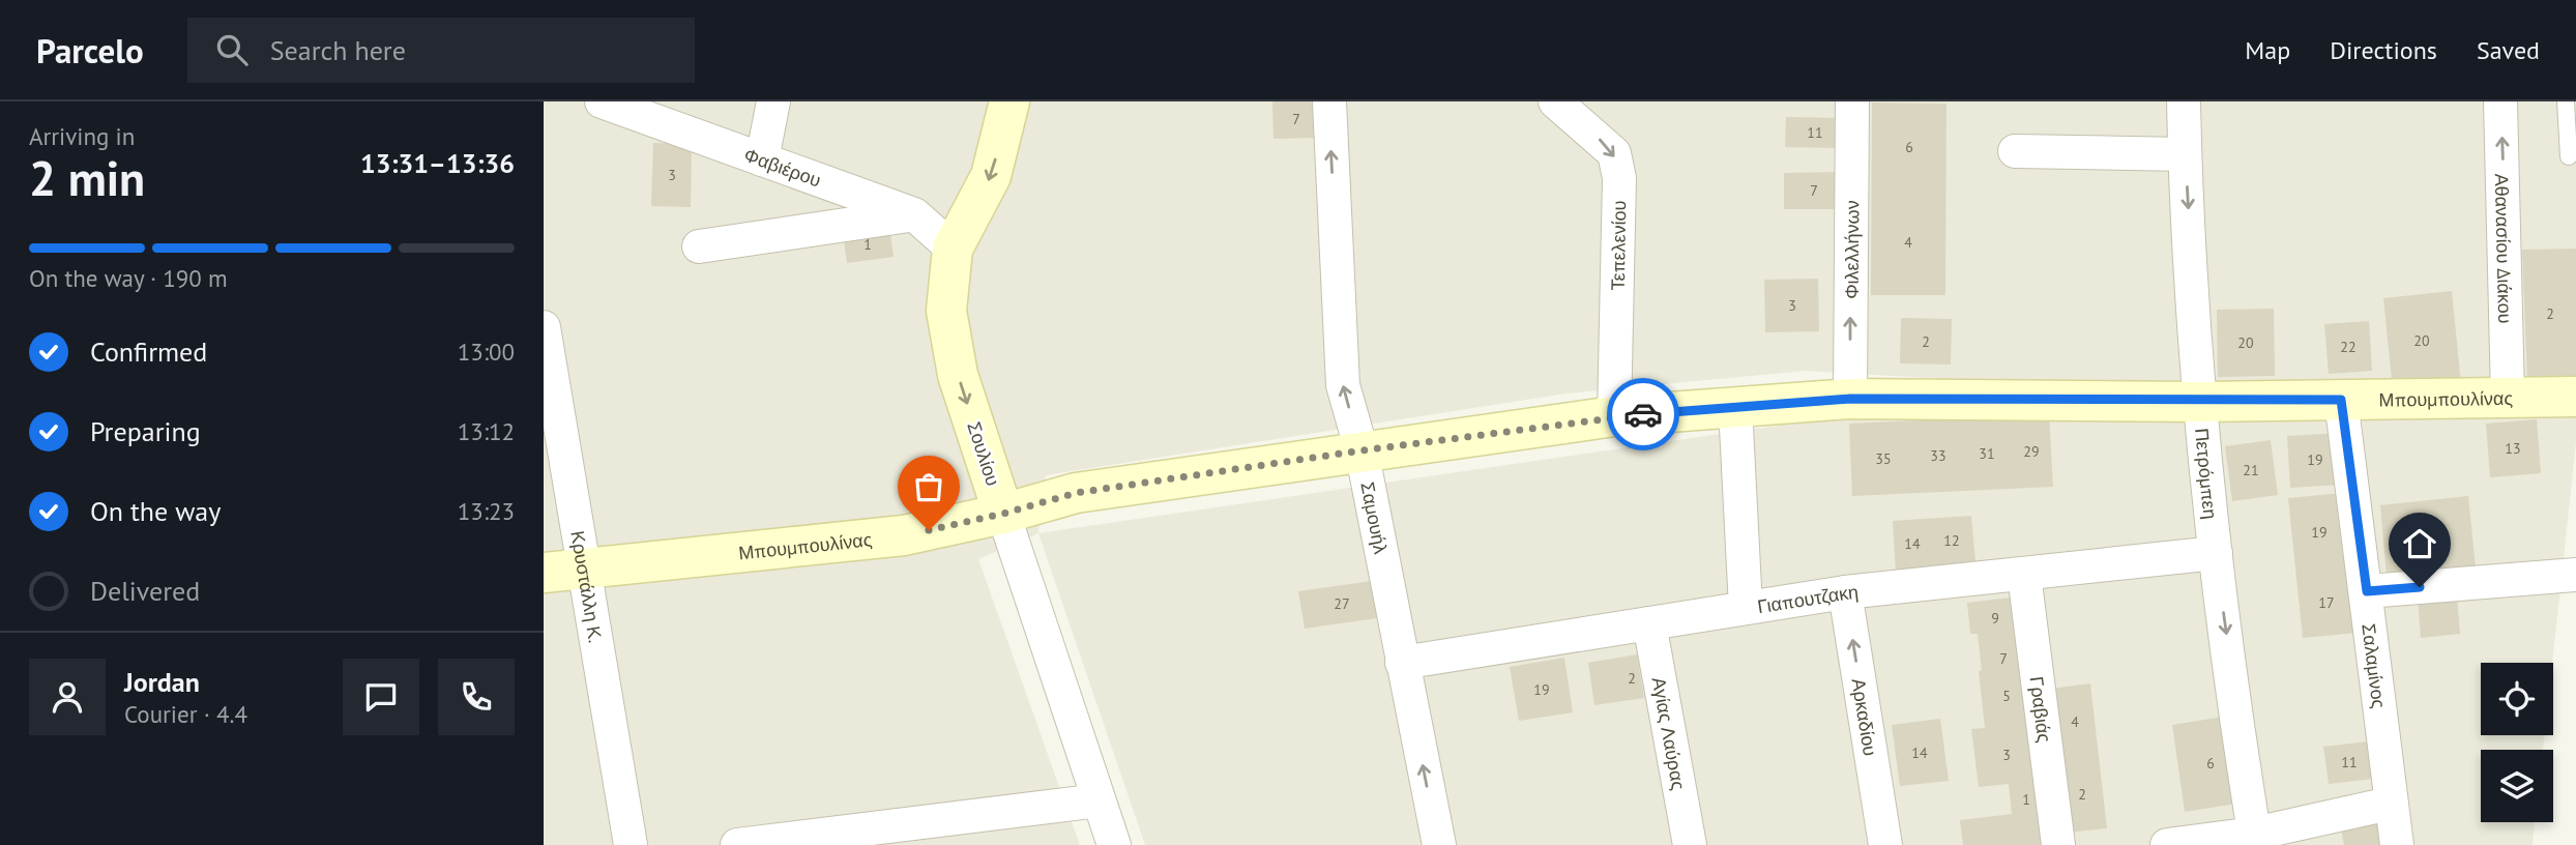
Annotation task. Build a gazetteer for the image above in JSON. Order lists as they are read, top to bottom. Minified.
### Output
{"streets":{"street":["Φαβιέρου","Τεπελενίου","Αθανασίου Διάκου","Φιλελλήνων","Μπουμπουλίνας","Σουλίου","Πετρόμπεη","Σαμουήλ","Κρυστάλλη Κ.","Γιαπουτζακη","Σαλαμίνος","Γραβιάς","Αρκαδίου","Αγίας Λαύρας"]},"crossings":[["Φαβιέρου","Σουλίου"],["Τεπελενίου","Μπουμπουλίνας"],["Αθανασίου Διάκου","Μπουμπουλίνας"],["Φιλελλήνων","Μπουμπουλίνας"],["Μπουμπουλίνας","Σουλίου"],["Μπουμπουλίνας","Πετρόμπεη"],["Μπουμπουλίνας","Σαμουήλ"],["Μπουμπουλίνας","Κρυστάλλη Κ."],["Μπουμπουλίνας","Σαλαμίνος"],["Πετρόμπεη","Γιαπουτζακη"],["Σαμουήλ","Γιαπουτζακη"],["Γιαπουτζακη","Γραβιάς"],["Γιαπουτζακη","Αρκαδίου"],["Γιαπουτζακη","Αγίας Λαύρας"]],"one_way":["Τεπελενίου","Αθανασίου Διάκου","Φιλελλήνων","Σουλίου","Πετρόμπεη","Σαμουήλ","Αρκαδίου"],"house_numbers":["7","11","6","3","7","4","1","3","2","20","2","20","22","13","29","31","33","35","19","21","19","12","14","17","27","9","7","2","19","5","4","14","3","11","6","2","1"],"page":{"header":"Parcelo","search":"Search here","nav":["Map","Directions","Saved"],"heading":["2 min","Arriving in","13:31–13:36"],"panel":["Jordan","Courier · 4.4"],"bar":"On the way · 190 m","list":[["Confirmed","13:00"],["Preparing","13:12"],["On the way","13:23"],"Delivered"]}}
